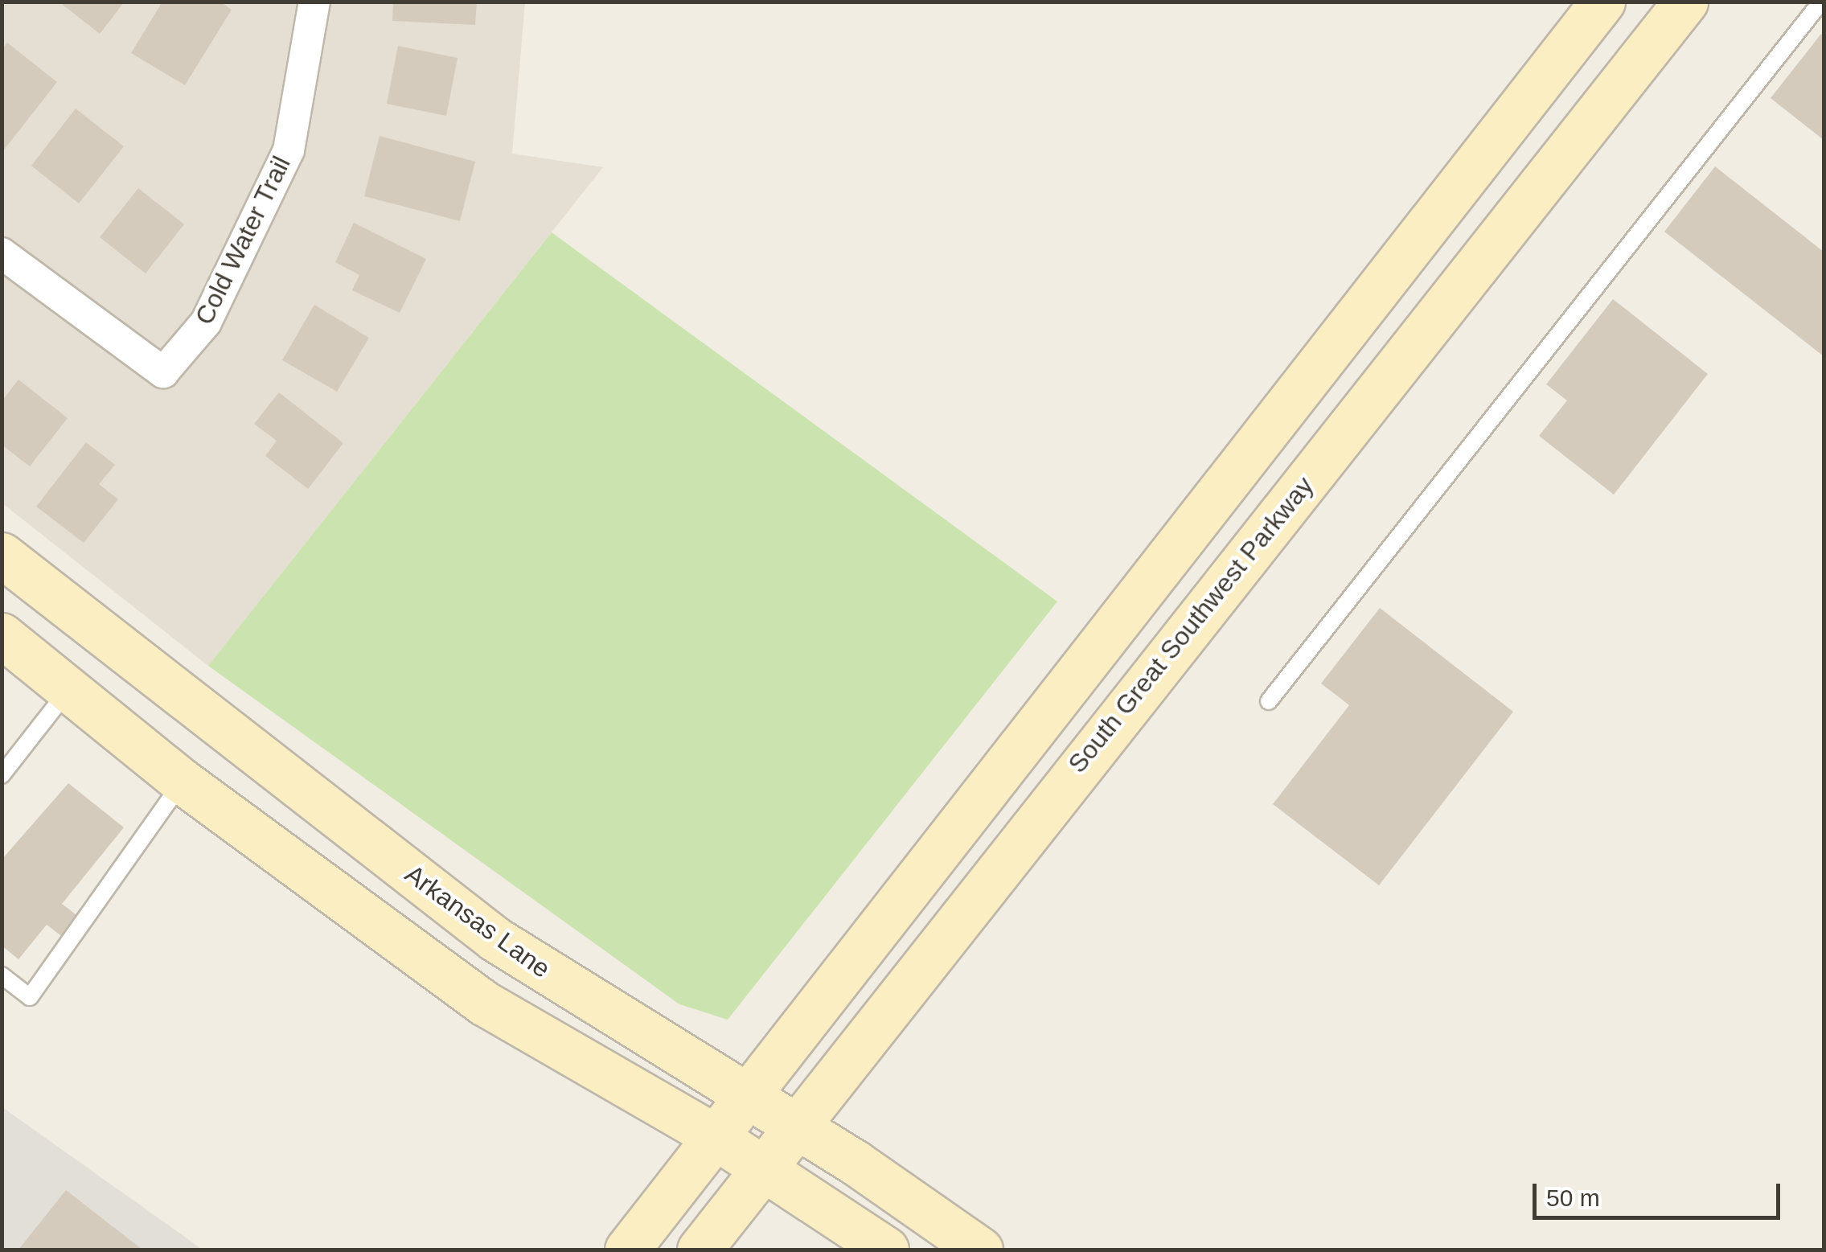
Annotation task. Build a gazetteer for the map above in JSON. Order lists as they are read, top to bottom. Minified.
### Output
{"streets":{"main road":["South Great Southwest Parkway","Arkansas Lane"],"street":["Cold Water Trail"]},"crossings":[["South Great Southwest Parkway","Arkansas Lane"]],"scale_bar":"50 m"}
